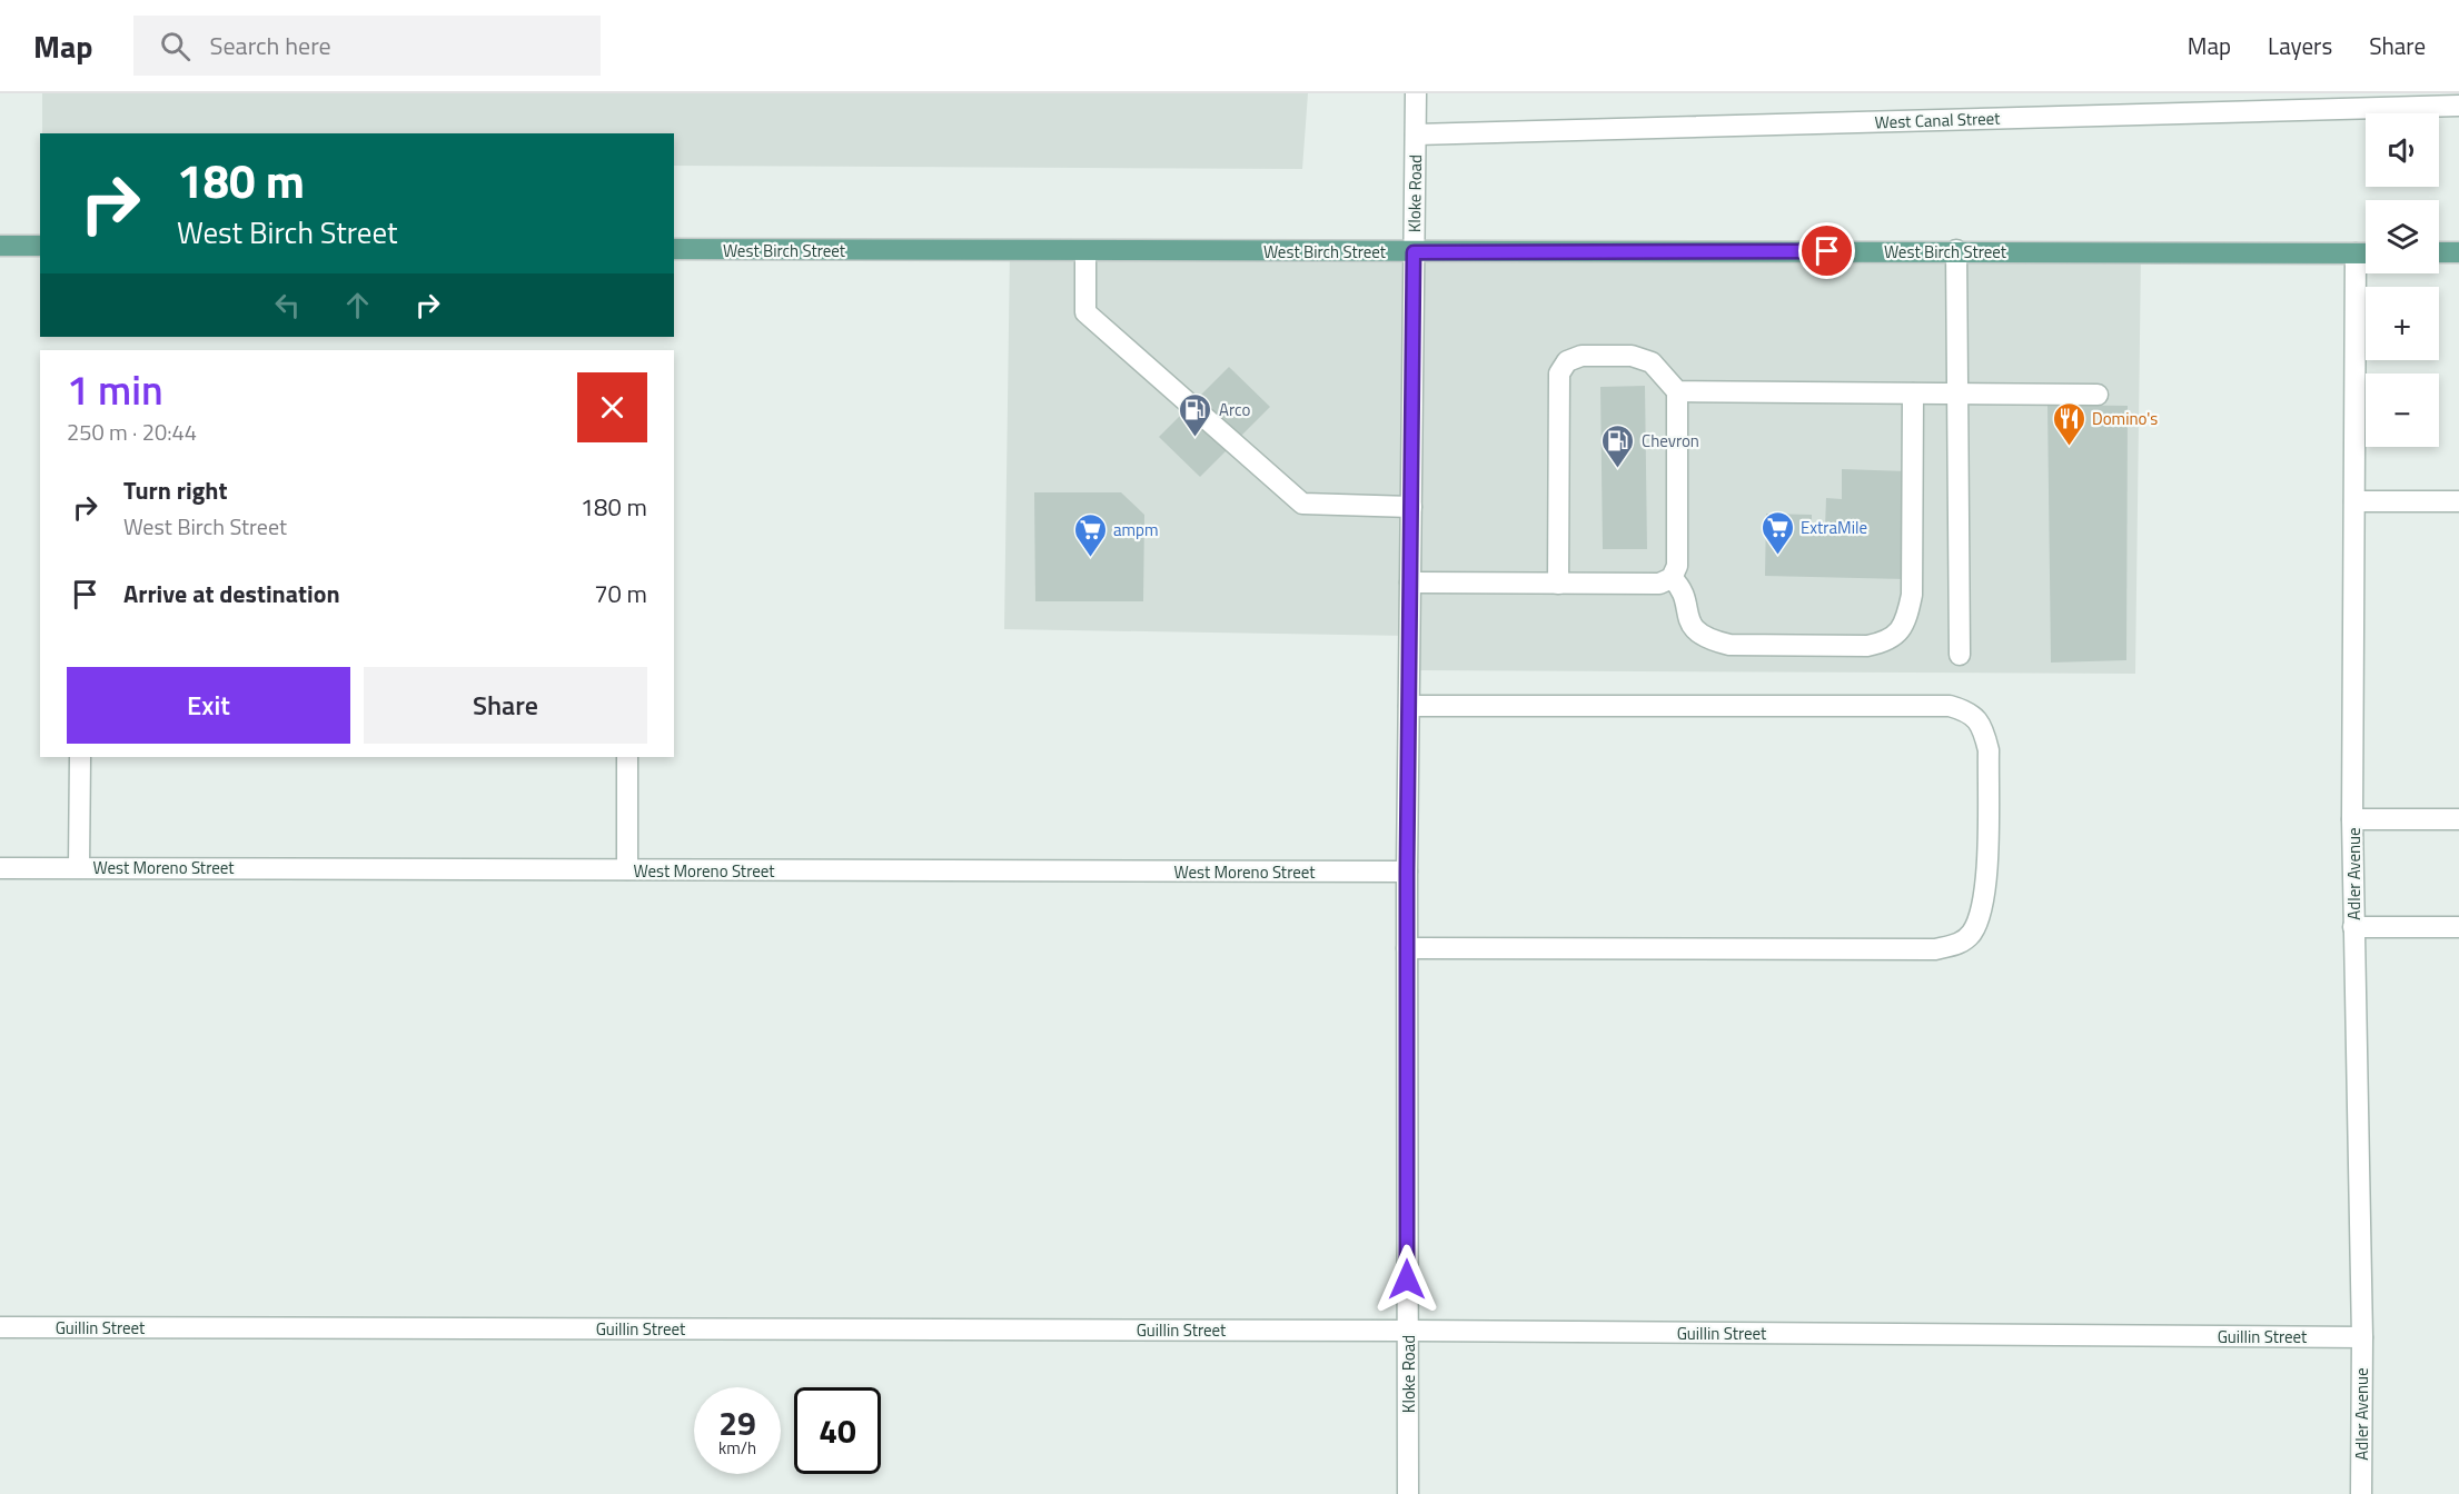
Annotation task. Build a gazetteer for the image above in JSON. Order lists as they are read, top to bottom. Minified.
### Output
{"streets":{"main road":["West Birch Street"],"street":["West Canal Street","Kloke Road","West Moreno Street","Adler Avenue","Guillin Street"]},"crossings":[["West Canal Street","Kloke Road"],["Kloke Road","West Birch Street"],["Kloke Road","West Moreno Street"],["Kloke Road","Guillin Street"],["West Birch Street","Adler Avenue"],["Adler Avenue","Guillin Street"]],"places":{"fuel station":["Arco","Chevron"],"restaurant":["Domino's"],"supermarket":["ExtraMile","ampm"]},"page":{"header":"Map","search":"Search here","nav":["Map","Layers","Share"],"map_buttons":["+","−"],"turn":["180 m","West Birch Street"],"heading":["1 min","250 m · 20:44"],"list":[{"name":"Turn right","note":"West Birch Street","value":"180 m"},{"name":"Arrive at destination","value":"70 m"}],"buttons":["Exit","Share"],"speed":"29 km/h","limit":"40"}}
